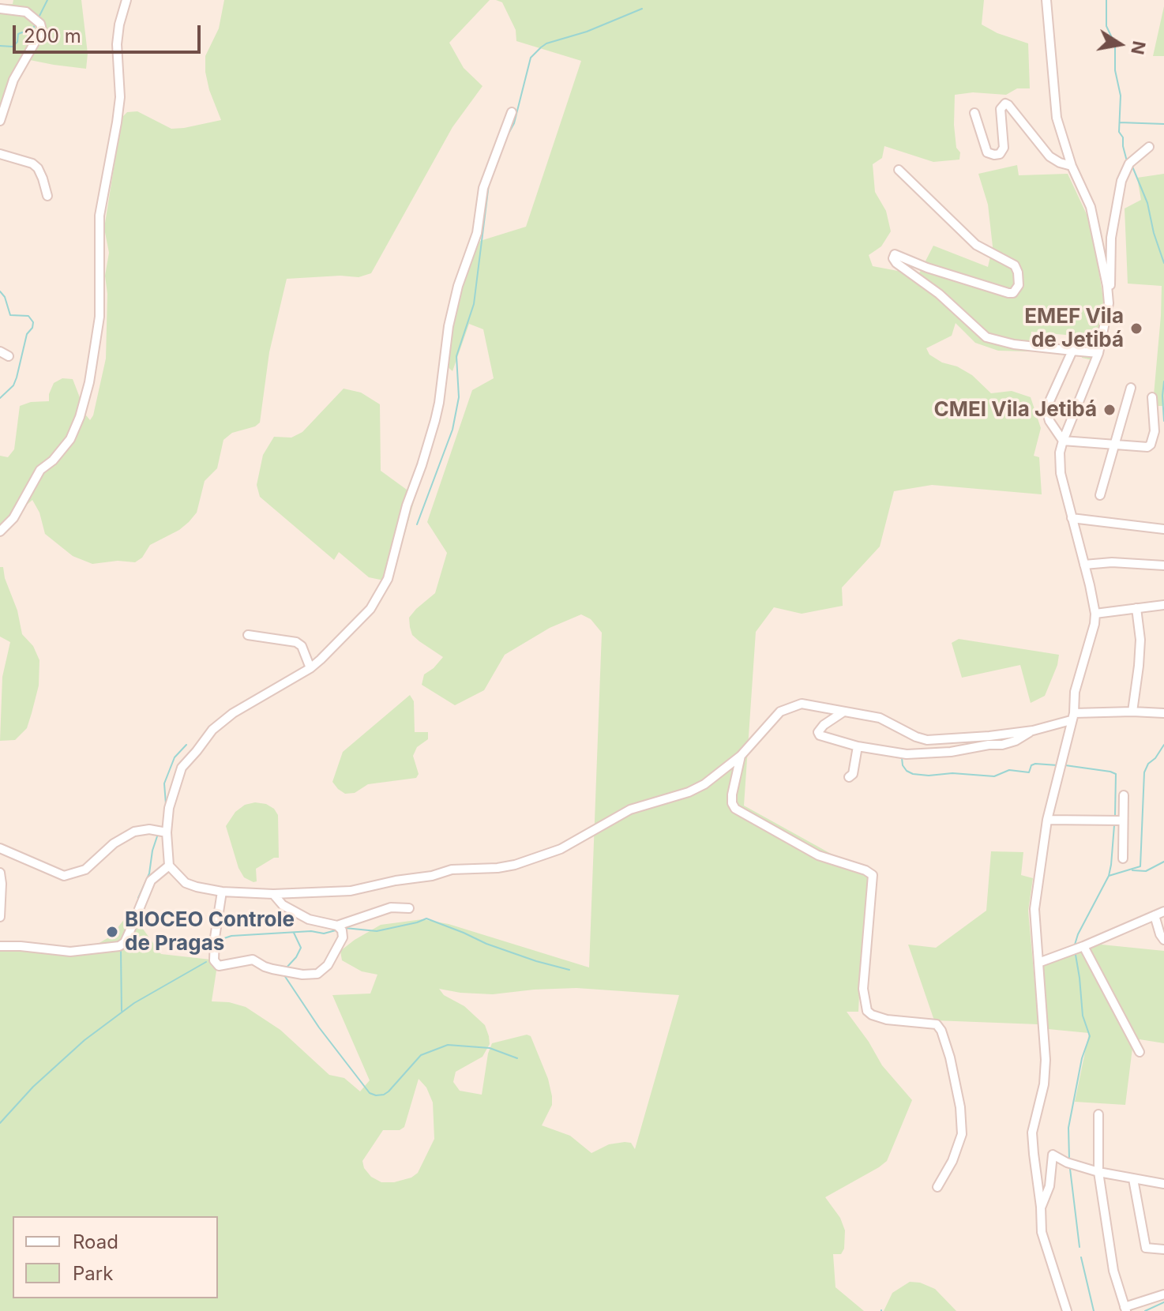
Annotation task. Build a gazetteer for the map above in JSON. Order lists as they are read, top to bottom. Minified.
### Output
{"places":["EMEF Vila de Jetibá","CMEI Vila Jetibá","BIOCEO Controle de Pragas"],"legend":["Road","Park"],"scale_bar":"200 m","north":"right"}
